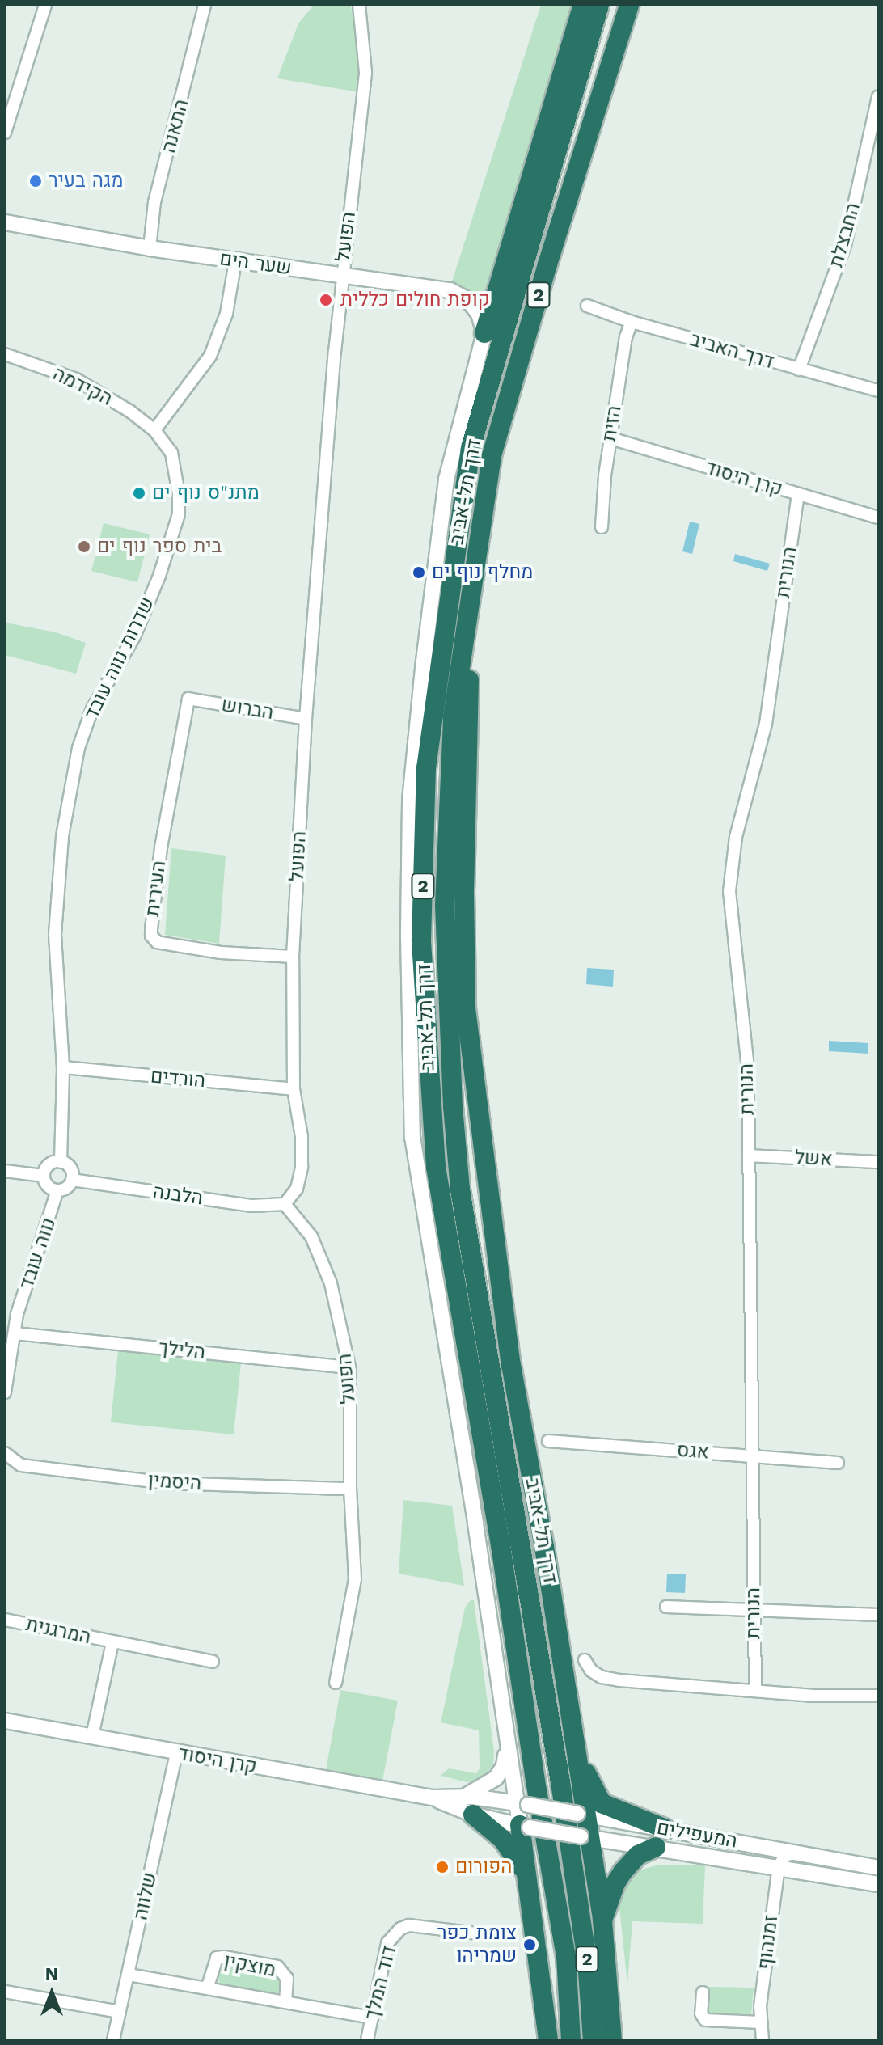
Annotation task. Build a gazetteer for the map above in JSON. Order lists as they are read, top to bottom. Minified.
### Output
{"streets":{"highway":["2","דרך תל-אביב"],"street":["התאנה","החבצלת","הפועל","שער הים","דרך האביב","הקידמה","הזית","קרן היסוד","הנורית","שדרות נווה עובד","הברוש","העירית","הורדים","אשל","הלבנה","נווה עובד","הלילך","אגס","היסמין","המרגנית","המעפילים","שלווה","זמנהוף","מוצקין","דוד המלך"]},"crossings":[["התאנה","שער הים"],["החבצלת","דרך האביב"],["הפועל","שער הים"],["הפועל","הברוש"],["הפועל","העירית"],["הפועל","הורדים"],["הפועל","הלבנה"],["הפועל","הלילך"],["הפועל","היסמין"],["דרך האביב","הזית"],["הקידמה","שדרות נווה עובד"],["הזית","קרן היסוד"],["קרן היסוד","הנורית"],["קרן היסוד","המרגנית"],["קרן היסוד","המעפילים"],["קרן היסוד","שלווה"],["הנורית","אשל"],["הנורית","אגס"],["שדרות נווה עובד","הורדים"],["שדרות נווה עובד","הלבנה"],["שדרות נווה עובד","נווה עובד"],["הברוש","העירית"],["הלבנה","נווה עובד"],["נווה עובד","הלילך"],["המעפילים","זמנהוף"],["שלווה","מוצקין"],["מוצקין","דוד המלך"]],"places":["מגה בעיר","קופת חולים כללית","מתנ\"ס נוף ים","בית ספר נוף ים","מחלף נוף ים","הפורום","צומת כפר שמריהו"],"north":"top"}
